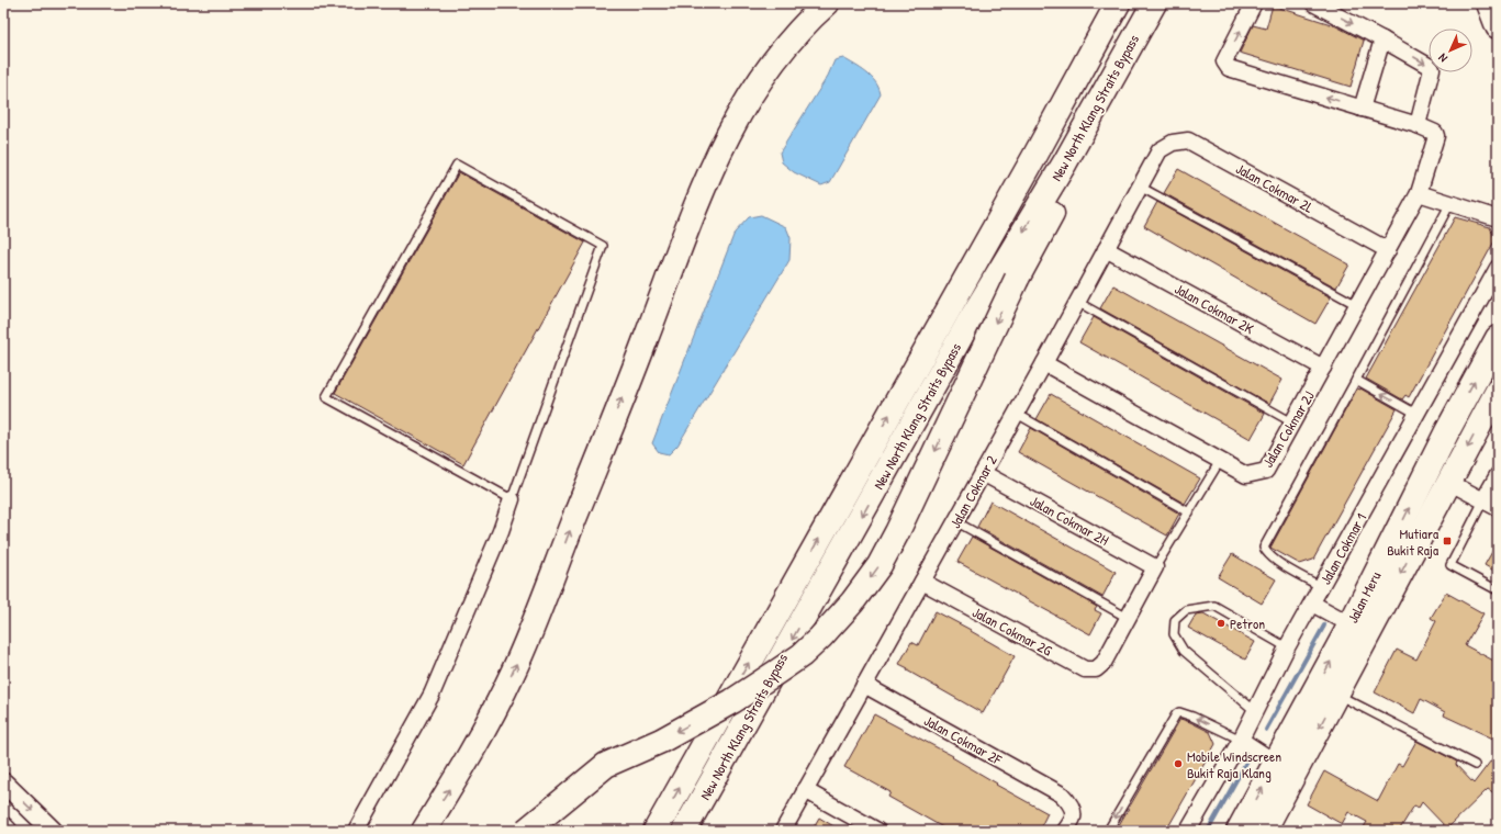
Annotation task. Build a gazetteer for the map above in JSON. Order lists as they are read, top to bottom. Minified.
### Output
{"streets":{"highway":["New North Klang Straits Bypass","Jalan Meru"],"street":["Jalan Cokmar 2L","Jalan Cokmar 2K","Jalan Cokmar 2J","Jalan Cokmar 2","Jalan Cokmar 2H","Jalan Cokmar 1","Jalan Cokmar 2G","Jalan Cokmar 2F"]},"crossings":[["Jalan Cokmar 2L","Jalan Cokmar 2J"],["Jalan Cokmar 2L","Jalan Cokmar 2"],["Jalan Cokmar 2K","Jalan Cokmar 2J"],["Jalan Cokmar 2K","Jalan Cokmar 2"],["Jalan Cokmar 2J","Jalan Cokmar 2"],["Jalan Cokmar 2","Jalan Cokmar 2H"],["Jalan Cokmar 2","Jalan Cokmar 2G"],["Jalan Cokmar 2","Jalan Cokmar 2F"]],"places":{"transit":["Mutiara Bukit Raja"],"other":["Petron","Mobile Windscreen Bukit Raja Klang"]},"north":"bottom left"}
